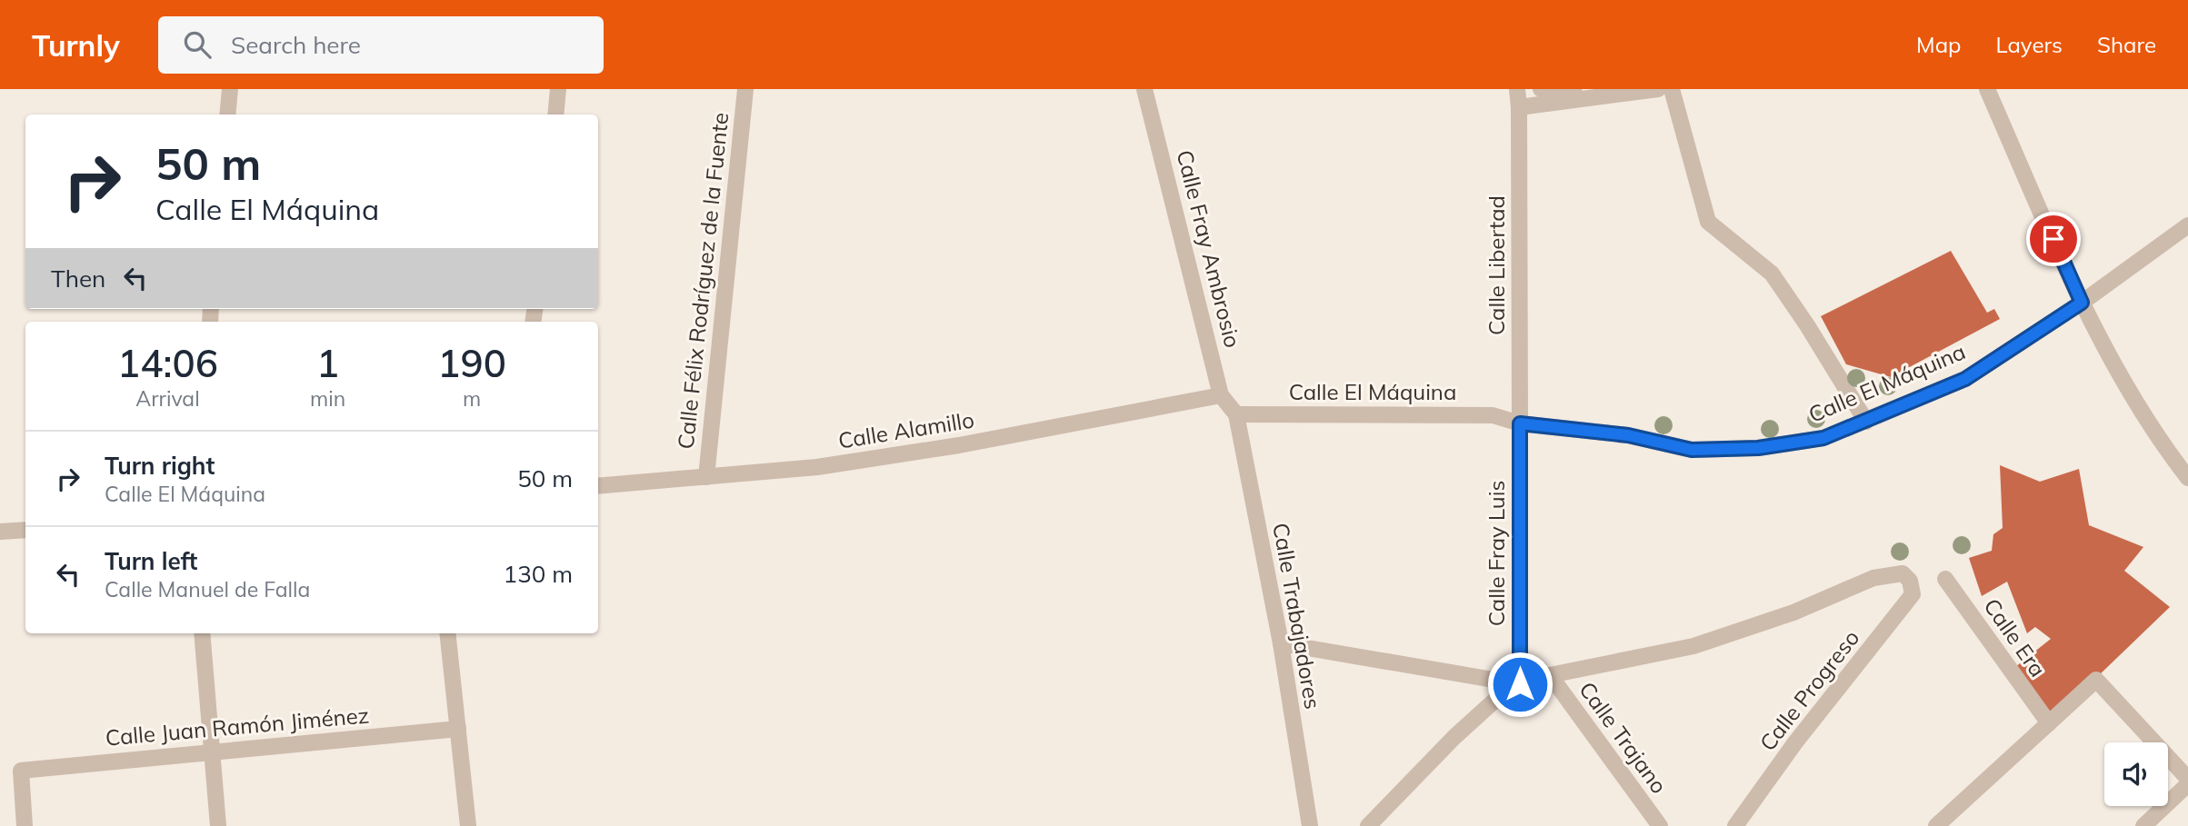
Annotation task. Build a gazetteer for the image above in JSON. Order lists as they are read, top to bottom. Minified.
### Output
{"streets":{"street":["Calle Fray Ambrosio","Calle Libertad","Calle Félix Rodríguez de la Fuente","Calle El Máquina","Calle Alamillo","Calle Fray Luis","Calle Trabajadores","Calle Era","Calle Progreso","Calle Juan Ramón Jiménez","Calle Trajano"]},"crossings":[["Calle Fray Ambrosio","Calle El Máquina"],["Calle Fray Ambrosio","Calle Alamillo"],["Calle Fray Ambrosio","Calle Trabajadores"],["Calle Libertad","Calle El Máquina"],["Calle Libertad","Calle Fray Luis"],["Calle Félix Rodríguez de la Fuente","Calle Alamillo"],["Calle El Máquina","Calle Fray Luis"],["Calle El Máquina","Calle Trabajadores"],["Calle Progreso","Calle Trajano"]],"page":{"header":"Turnly","search":"Search here","nav":["Map","Layers","Share"],"turn":["50 m","Calle El Máquina"],"then":"Then","eta":["14:06","Arrival","1","min","190","m"],"list":[{"name":"Turn right","note":"Calle El Máquina","value":"50 m"},{"name":"Turn left","note":"Calle Manuel de Falla","value":"130 m"}]}}
